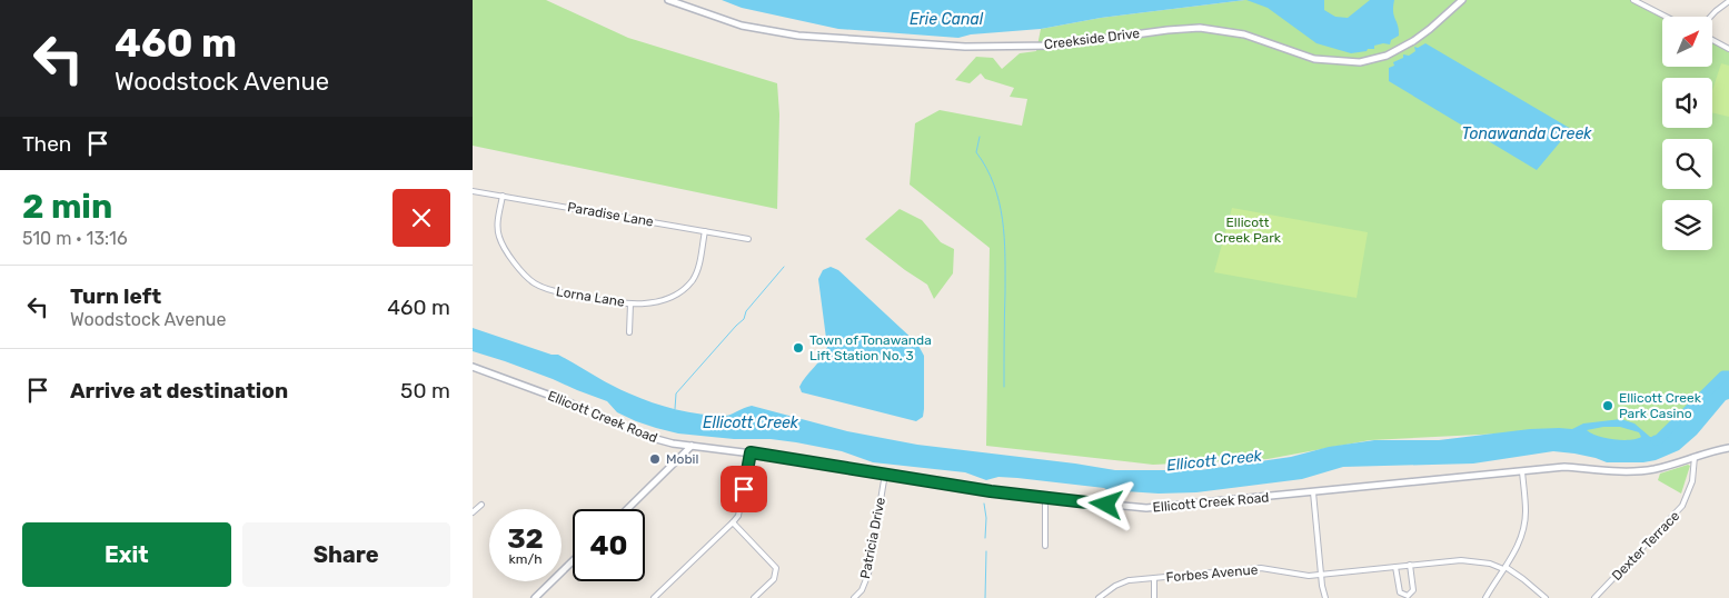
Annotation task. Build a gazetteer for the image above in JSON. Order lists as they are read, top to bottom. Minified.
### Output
{"streets":{"street":["Creekside Drive","Paradise Lane","Lorna Lane","Ellicott Creek Road","Patricia Drive","Dexter Terrace","Forbes Avenue"]},"crossings":[["Paradise Lane","Lorna Lane"],["Ellicott Creek Road","Patricia Drive"],["Ellicott Creek Road","Dexter Terrace"]],"water":["Erie Canal","Tonawanda Creek","Ellicott Creek"],"parks":["Ellicott Creek Park"],"places":["Town of Tonawanda Lift Station No. 3","Ellicott Creek Park Casino","Mobil"],"north":"top right","page":{"turn":["460 m","Woodstock Avenue"],"then":"Then","heading":["2 min","510 m · 13:16"],"list":[{"name":"Turn left","note":"Woodstock Avenue","value":"460 m"},{"name":"Arrive at destination","value":"50 m"}],"speed":"32 km/h","limit":"40","buttons":["Exit","Share"]}}
